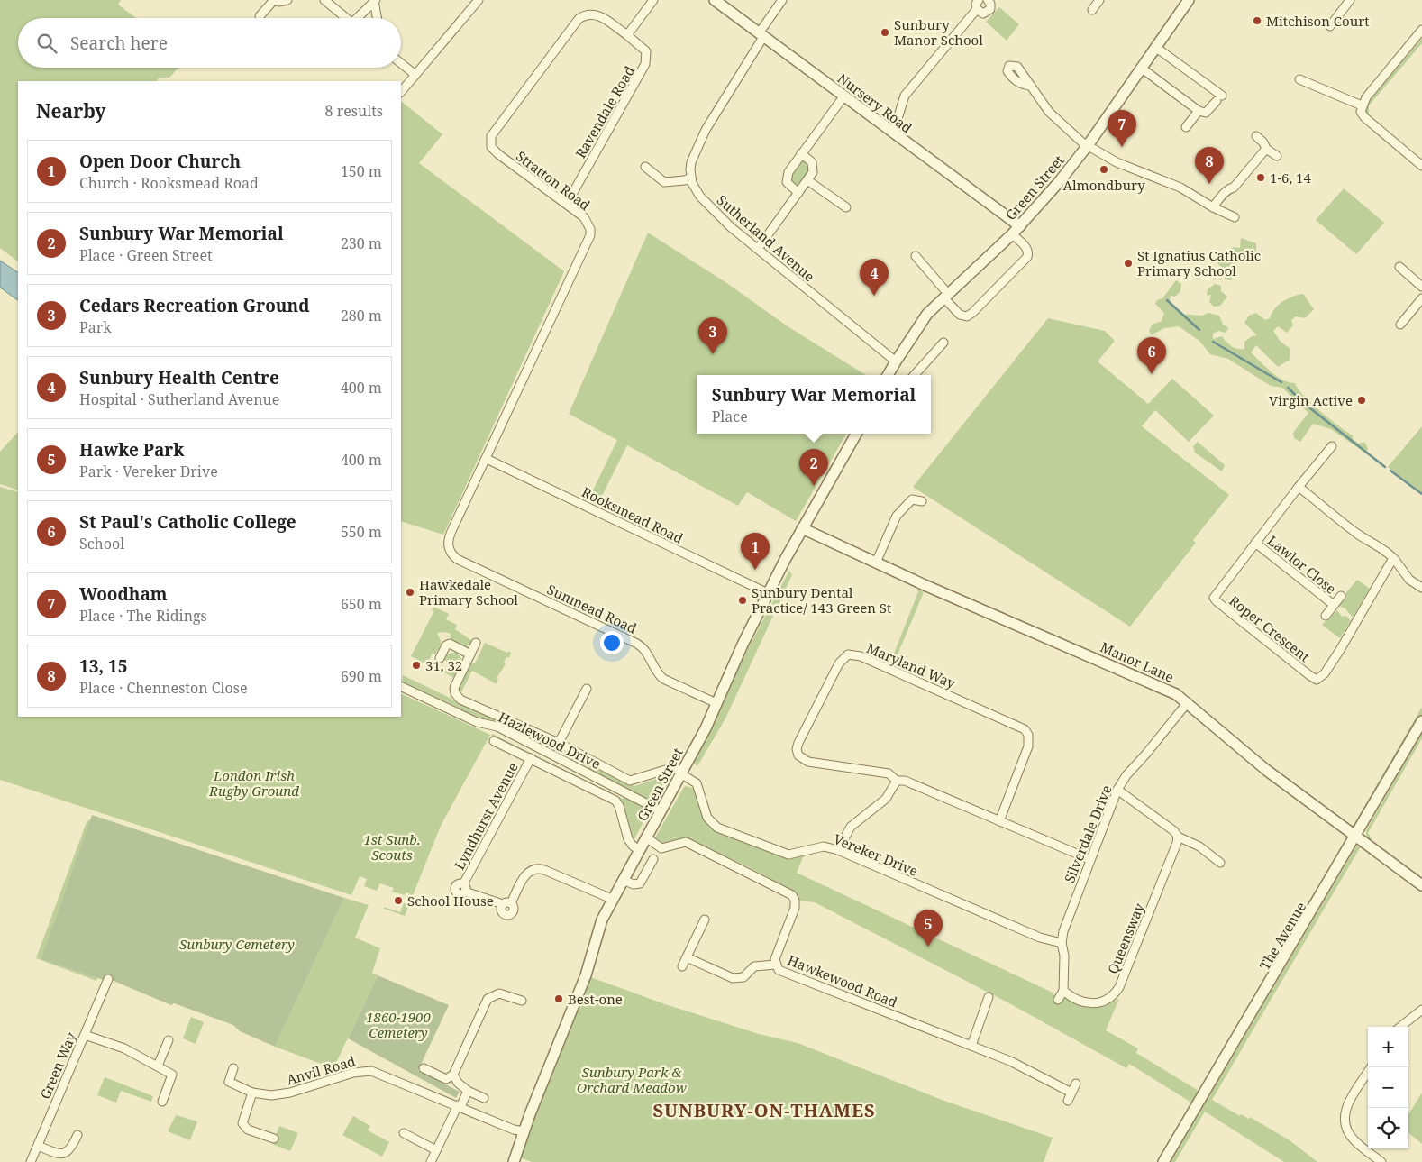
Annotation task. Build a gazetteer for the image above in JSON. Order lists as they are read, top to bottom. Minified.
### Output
{"streets":{"street":["Nursery Road","Ravendale Road","Stratton Road","Green Street","Sutherland Avenue","Rooksmead Road","Lawlor Close","Sunmead Road","Roper Crescent","Manor Lane","Maryland Way","Hazlewood Drive","Lyndhurst Avenue","Silverdale Drive","Vereker Drive","The Avenue","Queensway","Hawkewood Road","Green Way","Anvil Road"]},"crossings":[["Nursery Road","Green Street"],["Ravendale Road","Stratton Road"],["Stratton Road","Rooksmead Road"],["Stratton Road","Sunmead Road"],["Green Street","Sutherland Avenue"],["Green Street","Rooksmead Road"],["Green Street","Sunmead Road"],["Green Street","Manor Lane"],["Green Street","Hazlewood Drive"],["Green Street","Lyndhurst Avenue"],["Green Street","Vereker Drive"],["Green Street","Hawkewood Road"],["Green Street","Anvil Road"],["Lawlor Close","Roper Crescent"],["Manor Lane","Silverdale Drive"],["Manor Lane","The Avenue"],["Maryland Way","Silverdale Drive"],["Silverdale Drive","Vereker Drive"]],"districts":["SUNBURY-ON-THAMES"],"parks":["London Irish Rugby Ground","1st Sunb. Scouts","Sunbury Cemetery","1860-1900 Cemetery","Sunbury Park & Orchard Meadow"],"places":["Mitchison Court","Sunbury Manor School","Almondbury","1-6, 14","St Ignatius Catholic Primary School","Virgin Active","Hawkedale Primary School","Sunbury Dental Practice/ 143 Green St","31, 32","School House","Best-one"],"page":{"search":"Search here","heading":["Nearby","8 results"],"pins":["7","8","4","3","6","2","1","5"],"list":[{"mark":"1","name":"Open Door Church","note":"Church · Rooksmead Road","value":"150 m"},{"mark":"2","name":"Sunbury War Memorial","note":"Place · Green Street","value":"230 m"},{"mark":"3","name":"Cedars Recreation Ground","note":"Park","value":"280 m"},{"mark":"4","name":"Sunbury Health Centre","note":"Hospital · Sutherland Avenue","value":"400 m"},{"mark":"5","name":"Hawke Park","note":"Park · Vereker Drive","value":"400 m"},{"mark":"6","name":"St Paul's Catholic College","note":"School","value":"550 m"},{"mark":"7","name":"Woodham","note":"Place · The Ridings","value":"650 m"},{"mark":"8","name":"13, 15","note":"Place · Chenneston Close","value":"690 m"}],"popup":["Sunbury War Memorial","Place"],"map_buttons":["+","−"]}}
